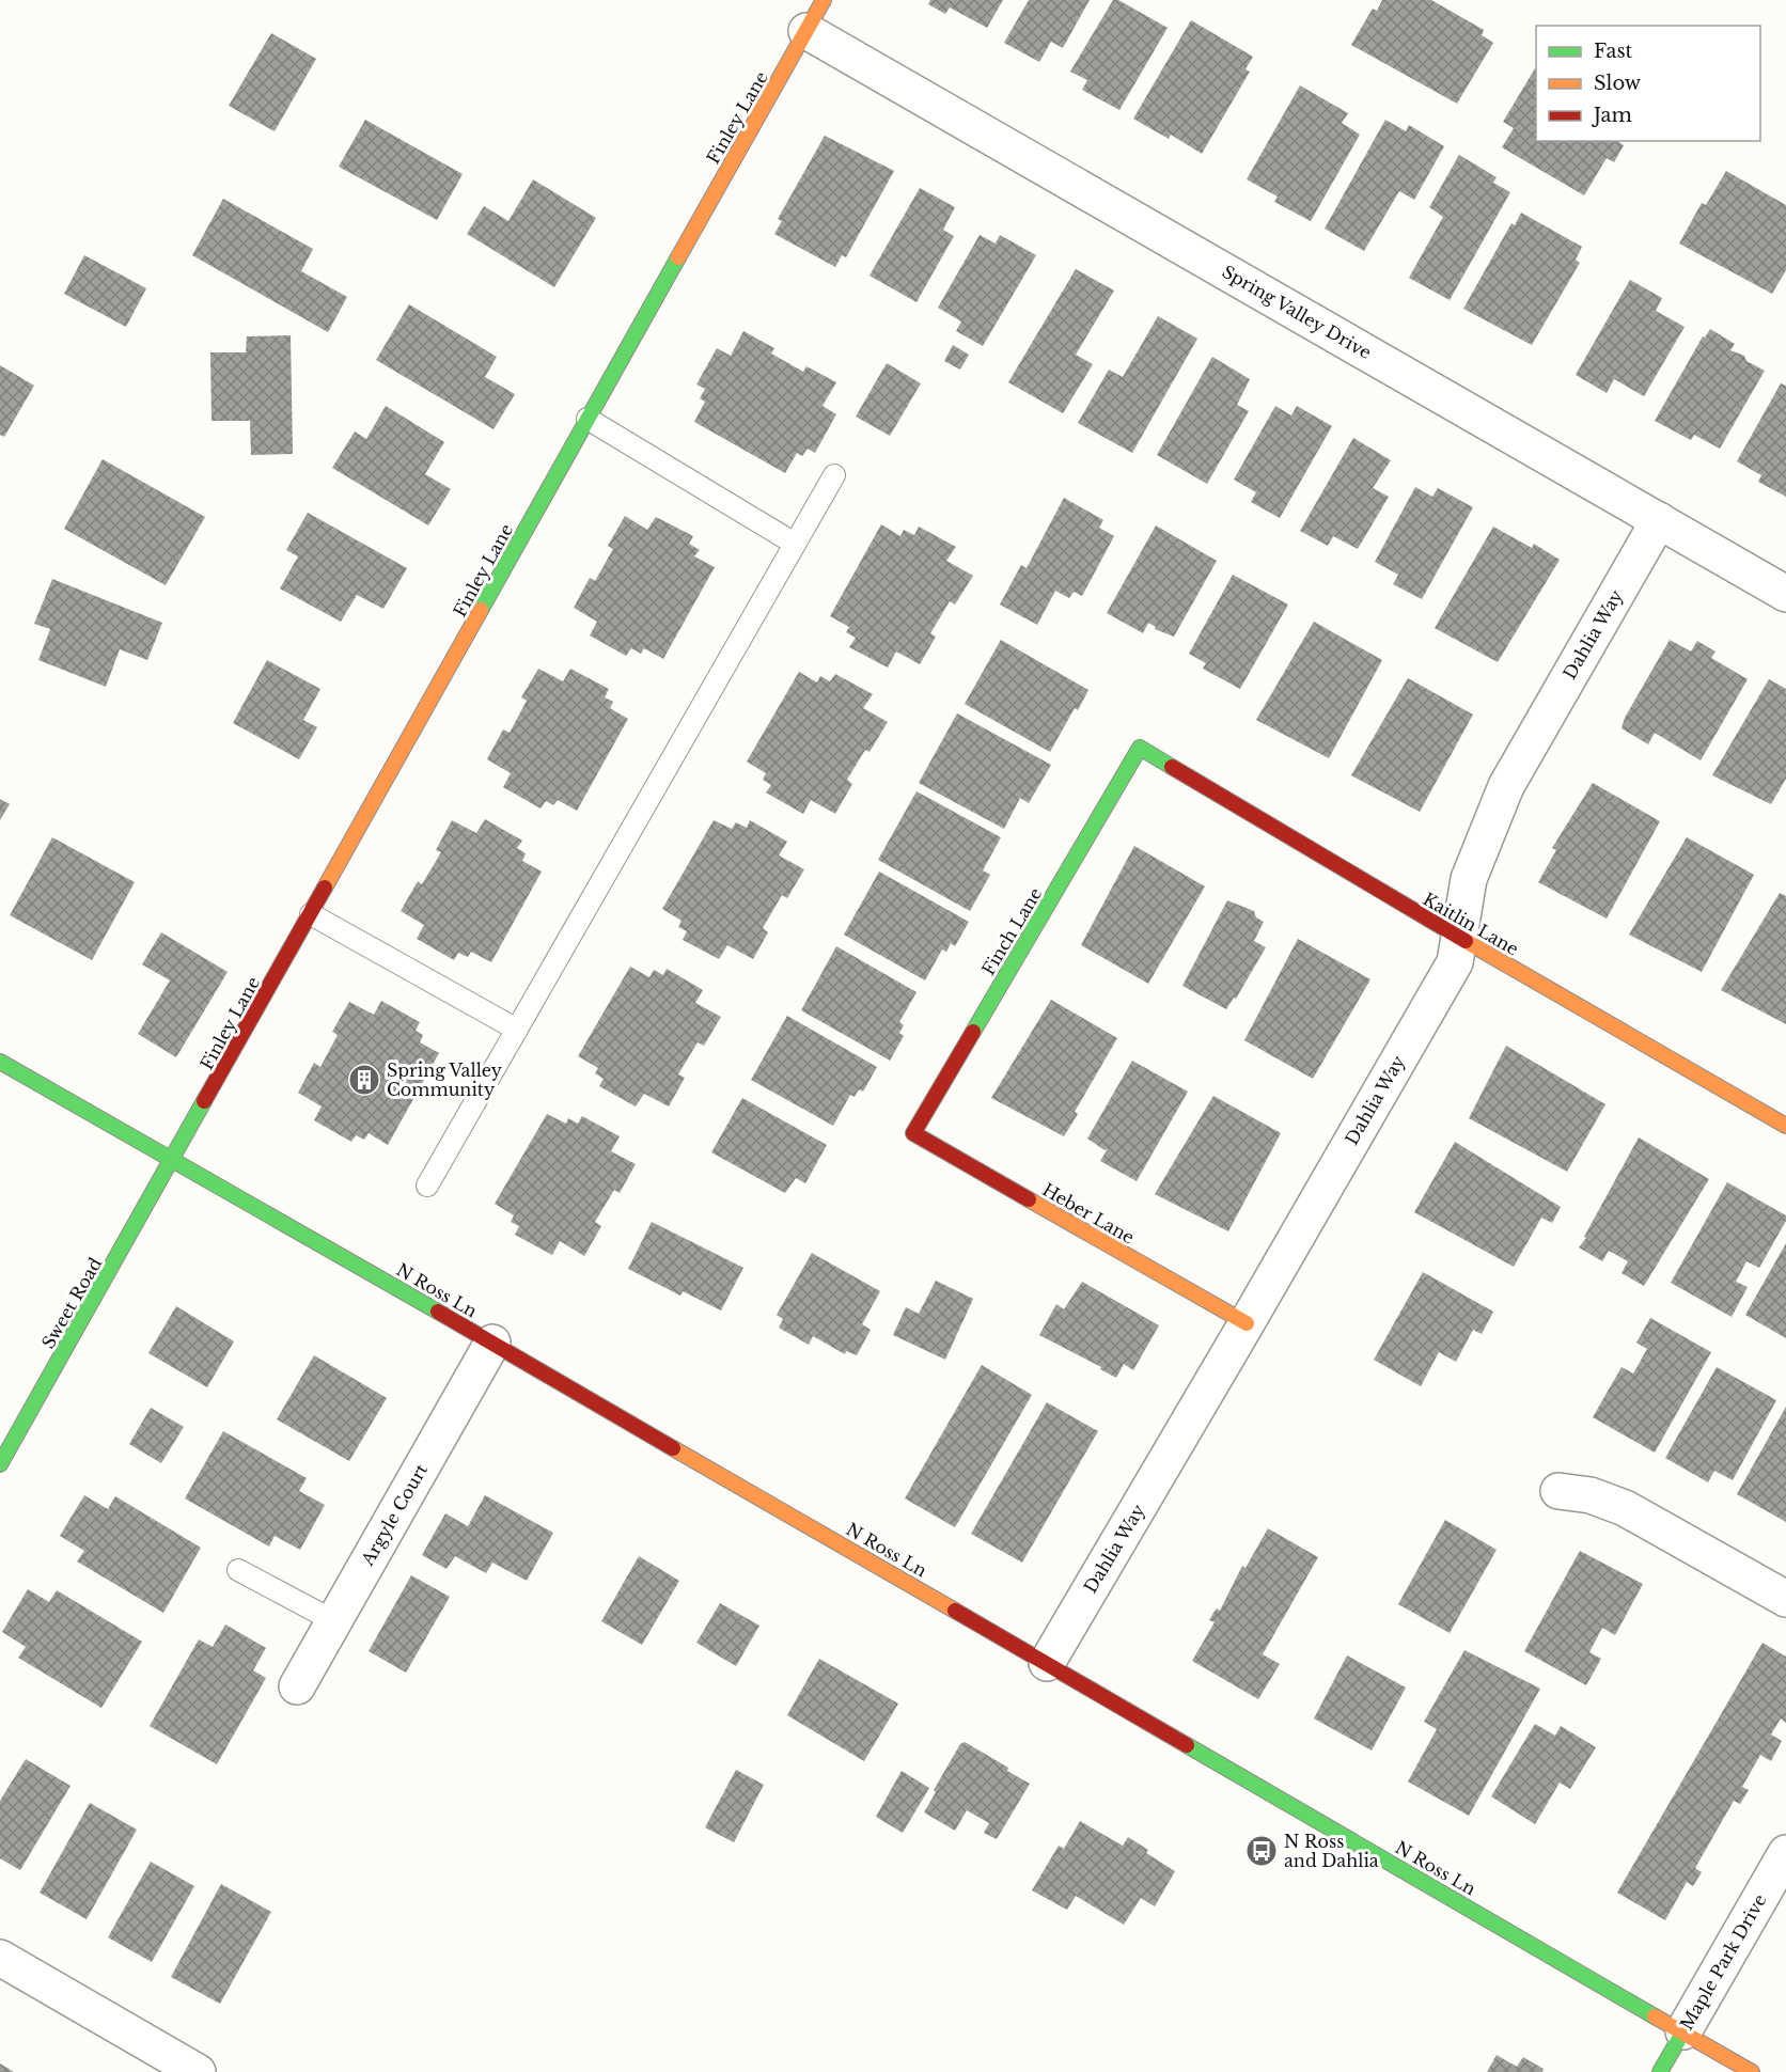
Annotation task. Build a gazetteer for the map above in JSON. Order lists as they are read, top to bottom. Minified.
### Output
{"streets":{"street":["Finley Lane","Spring Valley Drive","Dahlia Way","Kaitlin Lane","Finch Lane","Heber Lane","N Ross Ln","Sweet Road","Argyle Court","Maple Park Drive"]},"crossings":[["Finley Lane","Spring Valley Drive"],["Finley Lane","N Ross Ln"],["Finley Lane","Sweet Road"],["Spring Valley Drive","Dahlia Way"],["Dahlia Way","Kaitlin Lane"],["Dahlia Way","Heber Lane"],["Dahlia Way","N Ross Ln"],["Kaitlin Lane","Finch Lane"],["Finch Lane","Heber Lane"],["N Ross Ln","Sweet Road"],["N Ross Ln","Argyle Court"],["N Ross Ln","Maple Park Drive"]],"places":{"building":["Spring Valley Community"],"bus stop":["N Ross and Dahlia"]},"legend":["Fast","Slow","Jam"]}
